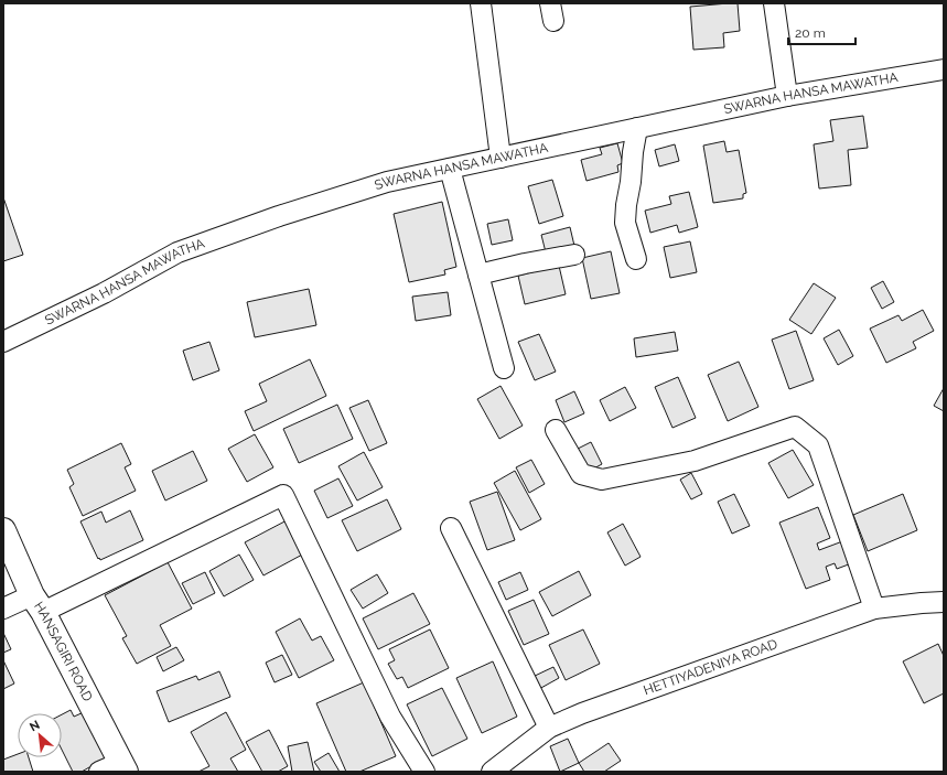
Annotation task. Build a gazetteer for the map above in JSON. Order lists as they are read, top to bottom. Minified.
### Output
{"streets":{"street":["SWARNA HANSA MAWATHA","HANSAGIRI ROAD","HETTIYADENIYA ROAD"]},"scale_bar":"20 m","north":"top left"}
